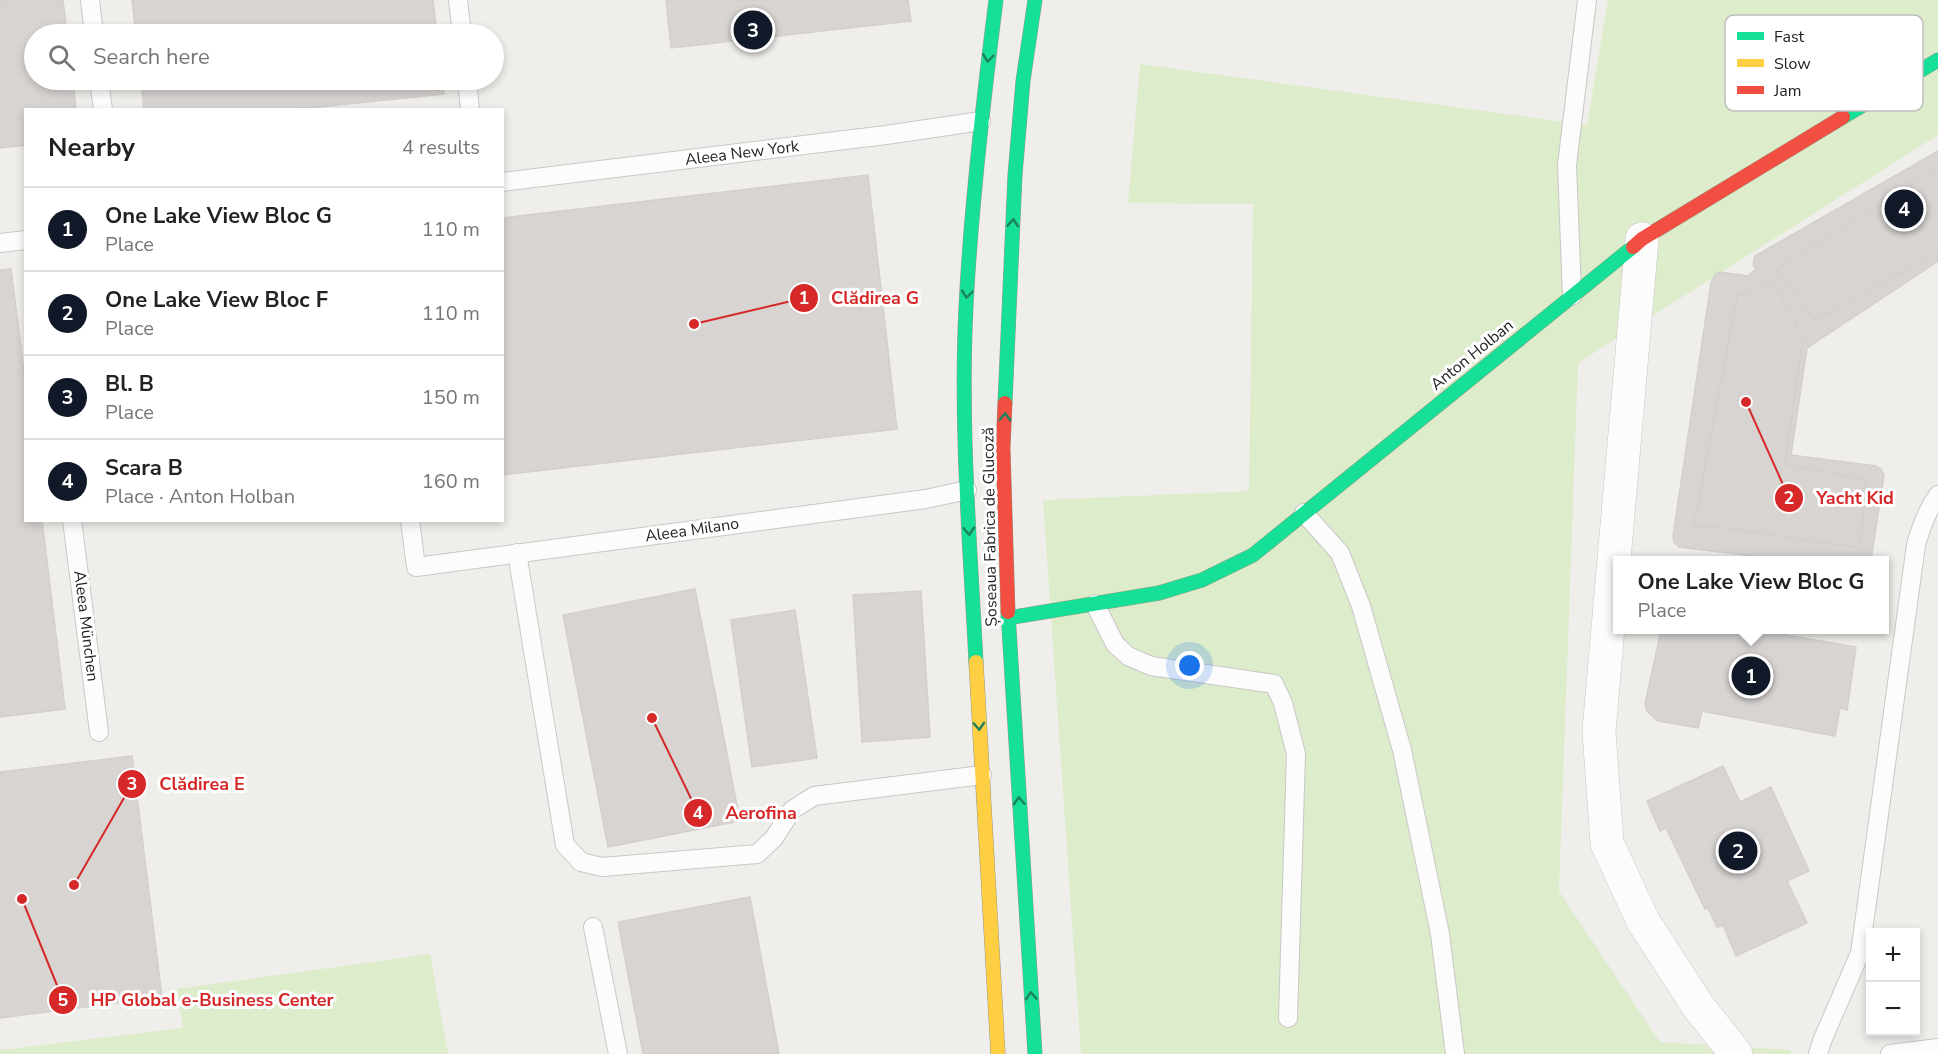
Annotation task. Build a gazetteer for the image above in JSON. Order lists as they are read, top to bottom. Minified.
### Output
{"streets":{"main road":["Anton Holban","Șoseaua Fabrica de Glucoză"],"lane":["Aleea New York","Aleea Milano","Aleea München"]},"crossings":[["Aleea New York","Șoseaua Fabrica de Glucoză"],["Anton Holban","Șoseaua Fabrica de Glucoză"],["Șoseaua Fabrica de Glucoză","Aleea Milano"]],"places":["Clădirea G","Yacht Kid","Aerofina","Clădirea E","HP Global e-Business Center"],"legend":["Fast","Slow","Jam"],"page":{"pins":["3","4","1","2"],"search":"Search here","heading":["Nearby","4 results"],"list":[{"mark":"1","name":"One Lake View Bloc G","note":"Place","value":"110 m"},{"mark":"2","name":"One Lake View Bloc F","note":"Place","value":"110 m"},{"mark":"3","name":"Bl. B","note":"Place","value":"150 m"},{"mark":"4","name":"Scara B","note":"Place · Anton Holban","value":"160 m"}],"popup":["One Lake View Bloc G","Place"],"map_buttons":["+","−"]}}
